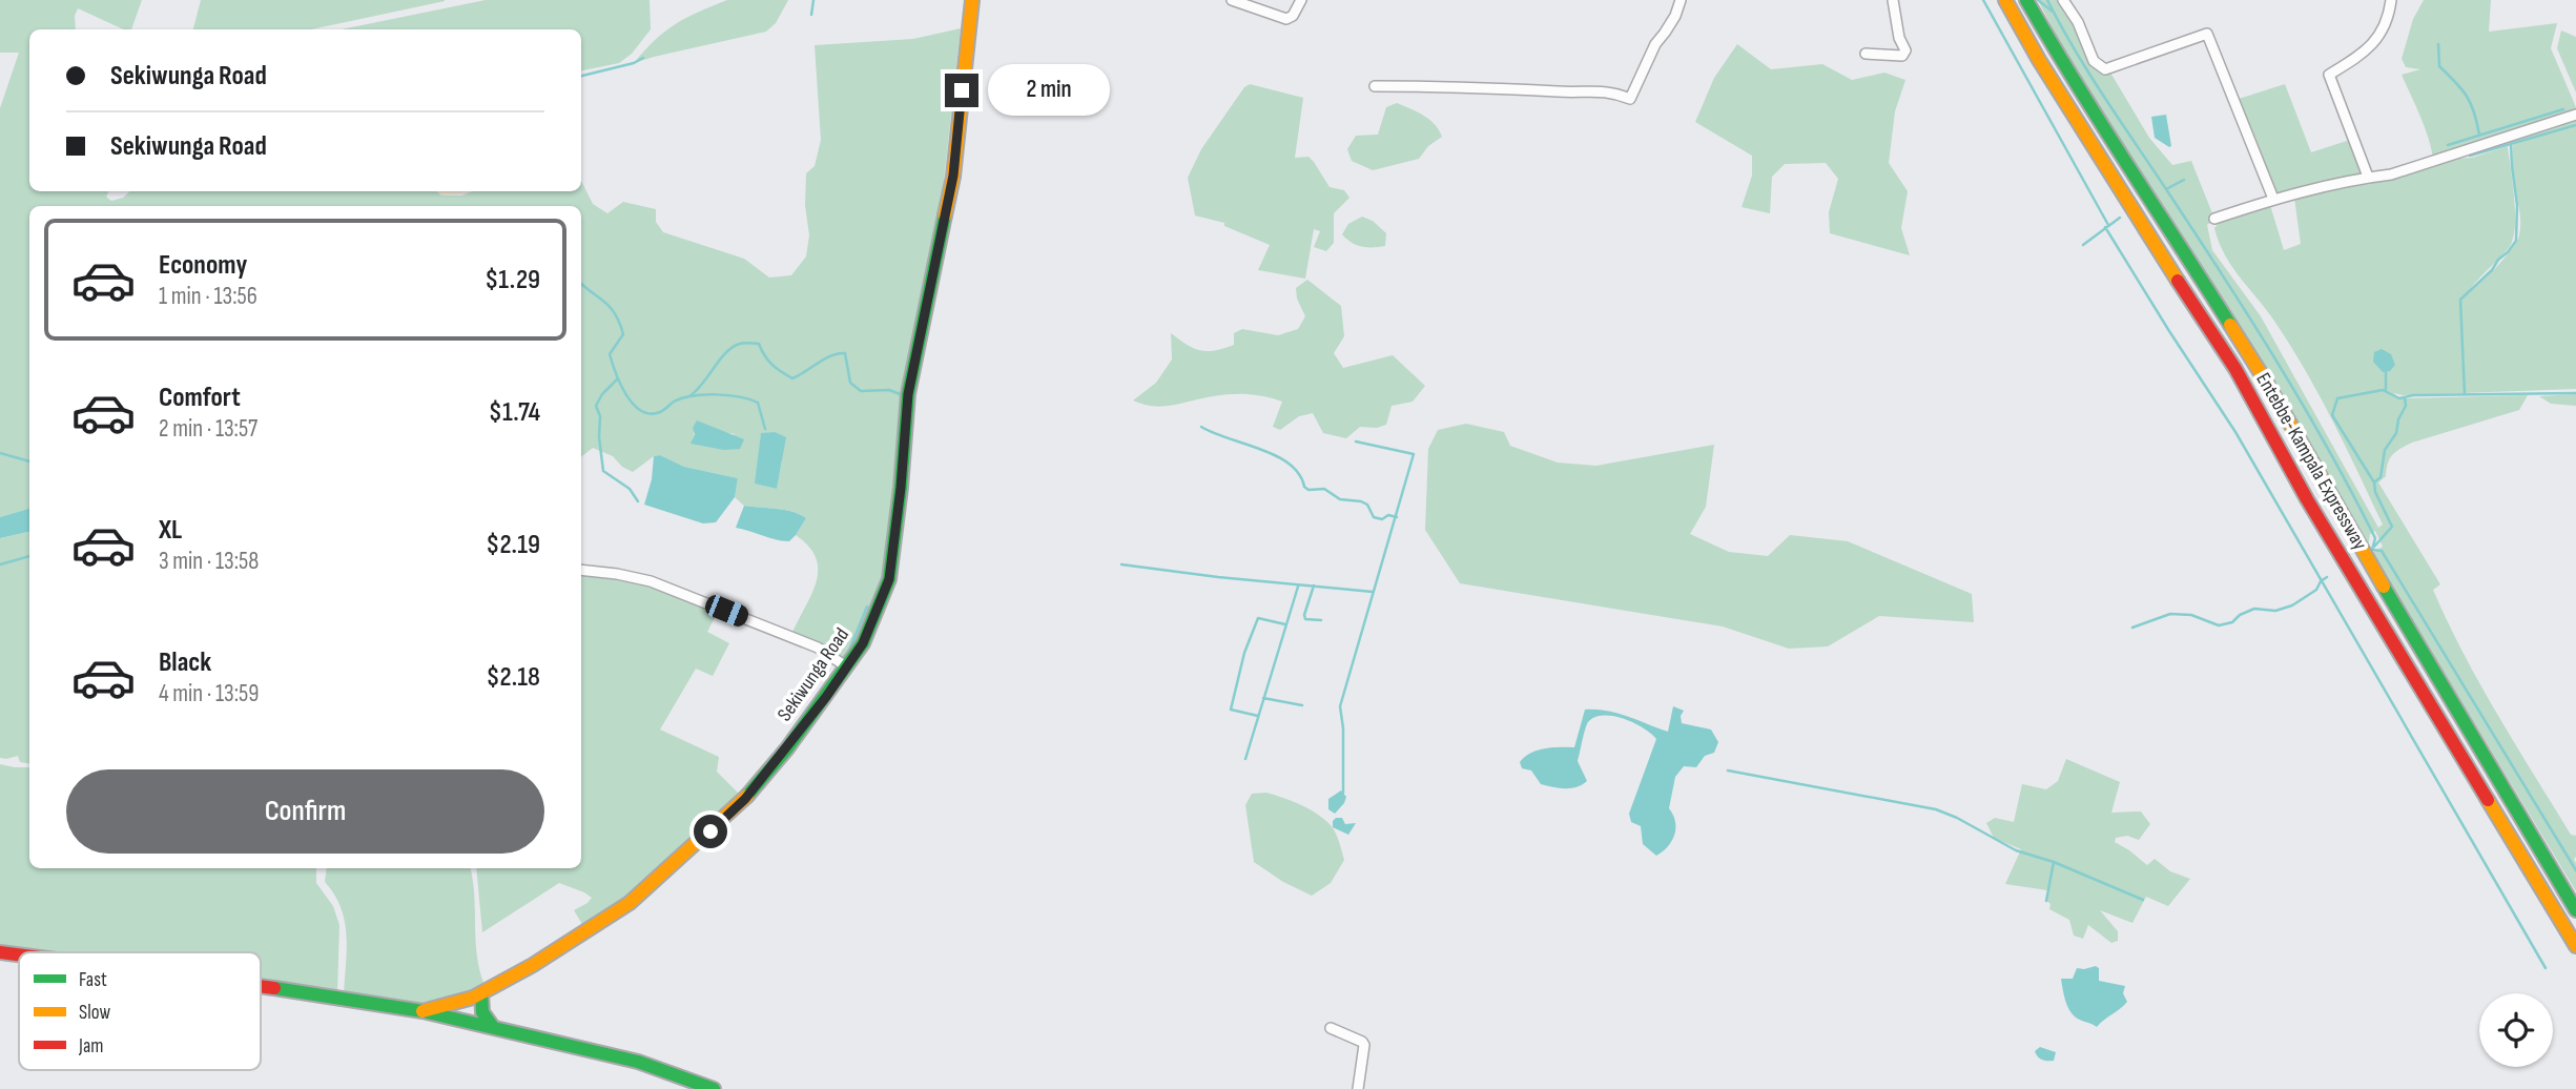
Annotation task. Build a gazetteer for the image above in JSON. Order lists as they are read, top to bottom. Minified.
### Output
{"streets":{"main road":["Entebbe-Kampala Expressway","Sekiwunga Road"]},"legend":["Fast","Slow","Jam"],"page":{"banner":["Sekiwunga Road","Sekiwunga Road"],"bubble":"2 min","list":[{"name":"Economy","note":"1 min · 13:56","value":"$1.29"},{"name":"Comfort","note":"2 min · 13:57","value":"$1.74"},{"name":"XL","note":"3 min · 13:58","value":"$2.19"},{"name":"Black","note":"4 min · 13:59","value":"$2.18"}],"buttons":"Confirm"}}
